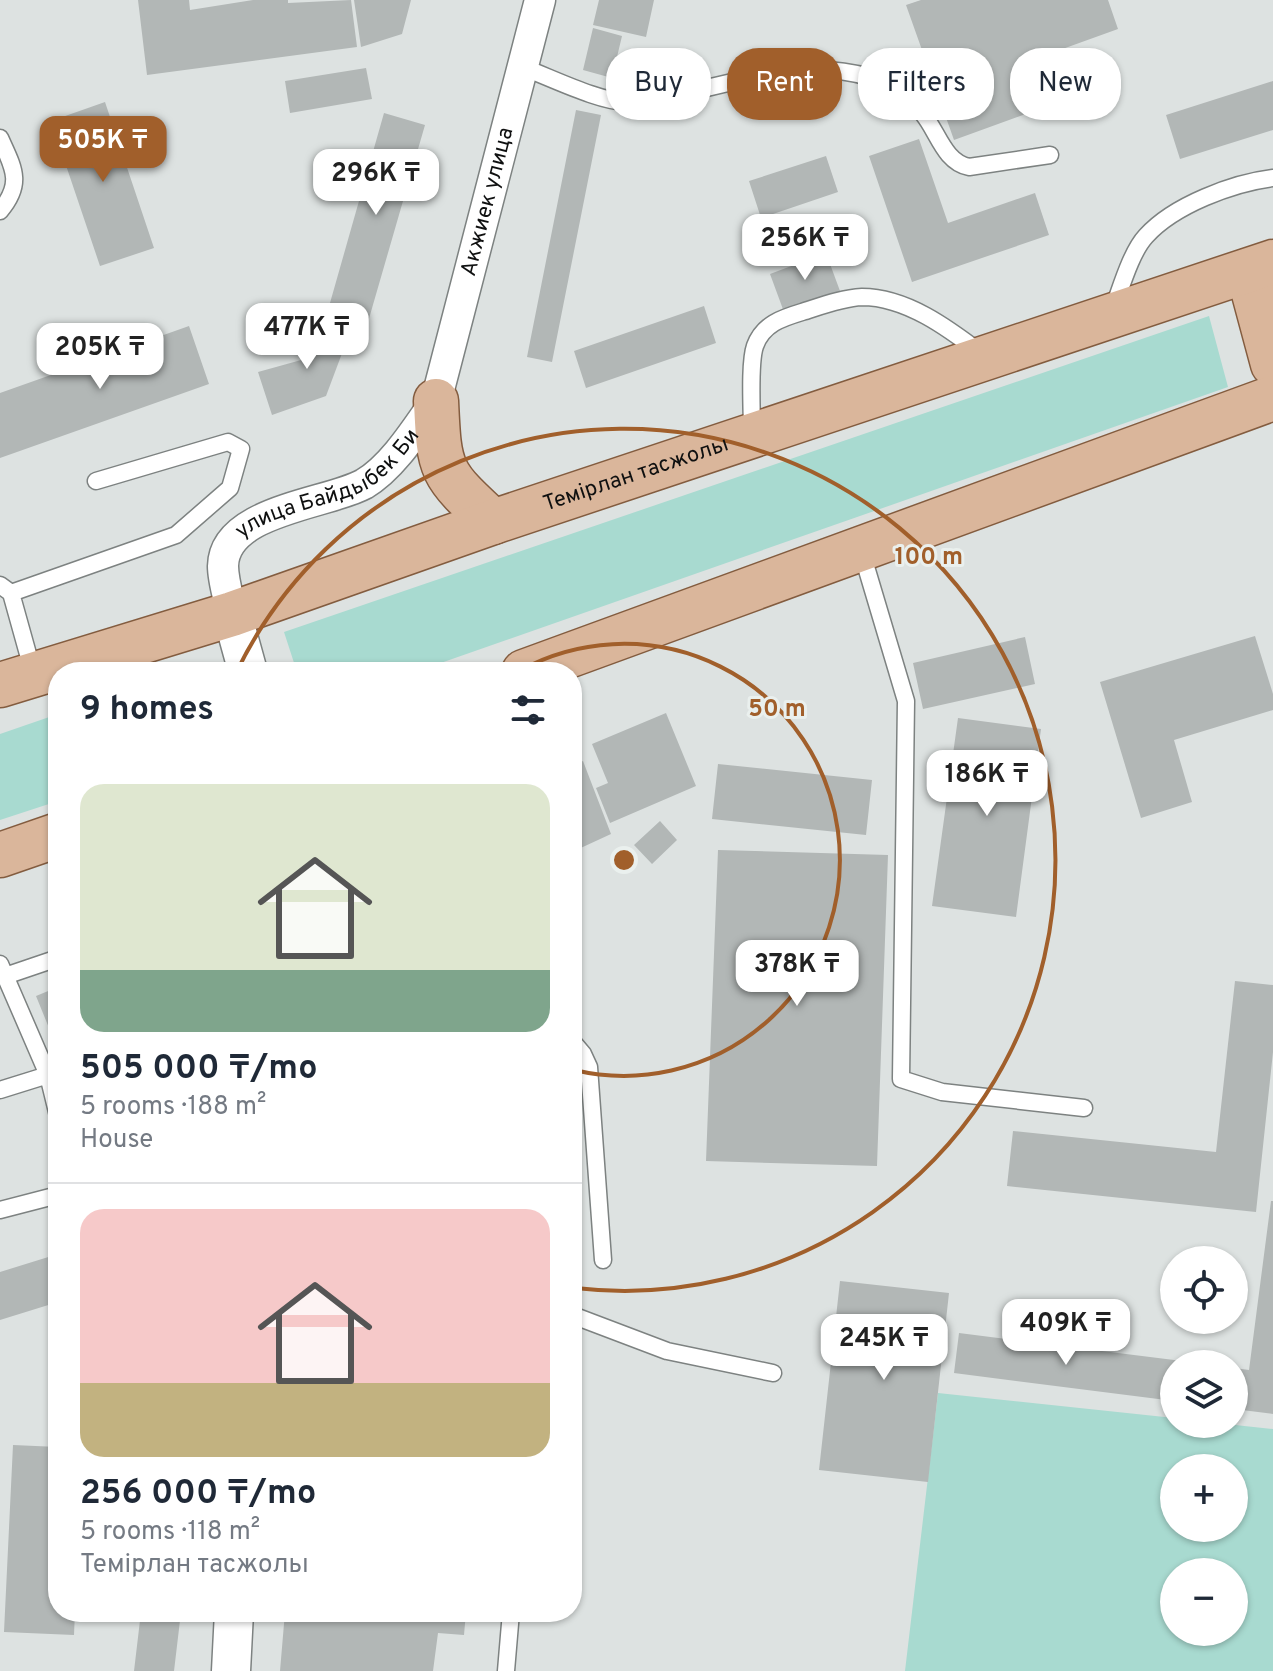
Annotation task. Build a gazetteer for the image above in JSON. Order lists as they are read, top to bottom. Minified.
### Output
{"streets":{"main road":["Темірлан тасжолы"],"street":["Акжиек улица","улица Байдыбек Би"]},"crossings":[["Акжиек улица","улица Байдыбек Би"],["Темірлан тасжолы","улица Байдыбек Би"]],"page":{"chip":["Buy","Rent","Filters","New"],"price":["505K ₸","296K ₸","256K ₸","477K ₸","205K ₸","186K ₸","378K ₸","409K ₸","245K ₸"],"heading":"9 homes","list":[{"name":"505 000 ₸/mo","note":"5 rooms · 188 m² · House"},{"name":"256 000 ₸/mo","note":"5 rooms · 118 m² · Темірлан тасжолы"}],"map_buttons":["+","−"]},"rings":["100 m","50 m"]}
